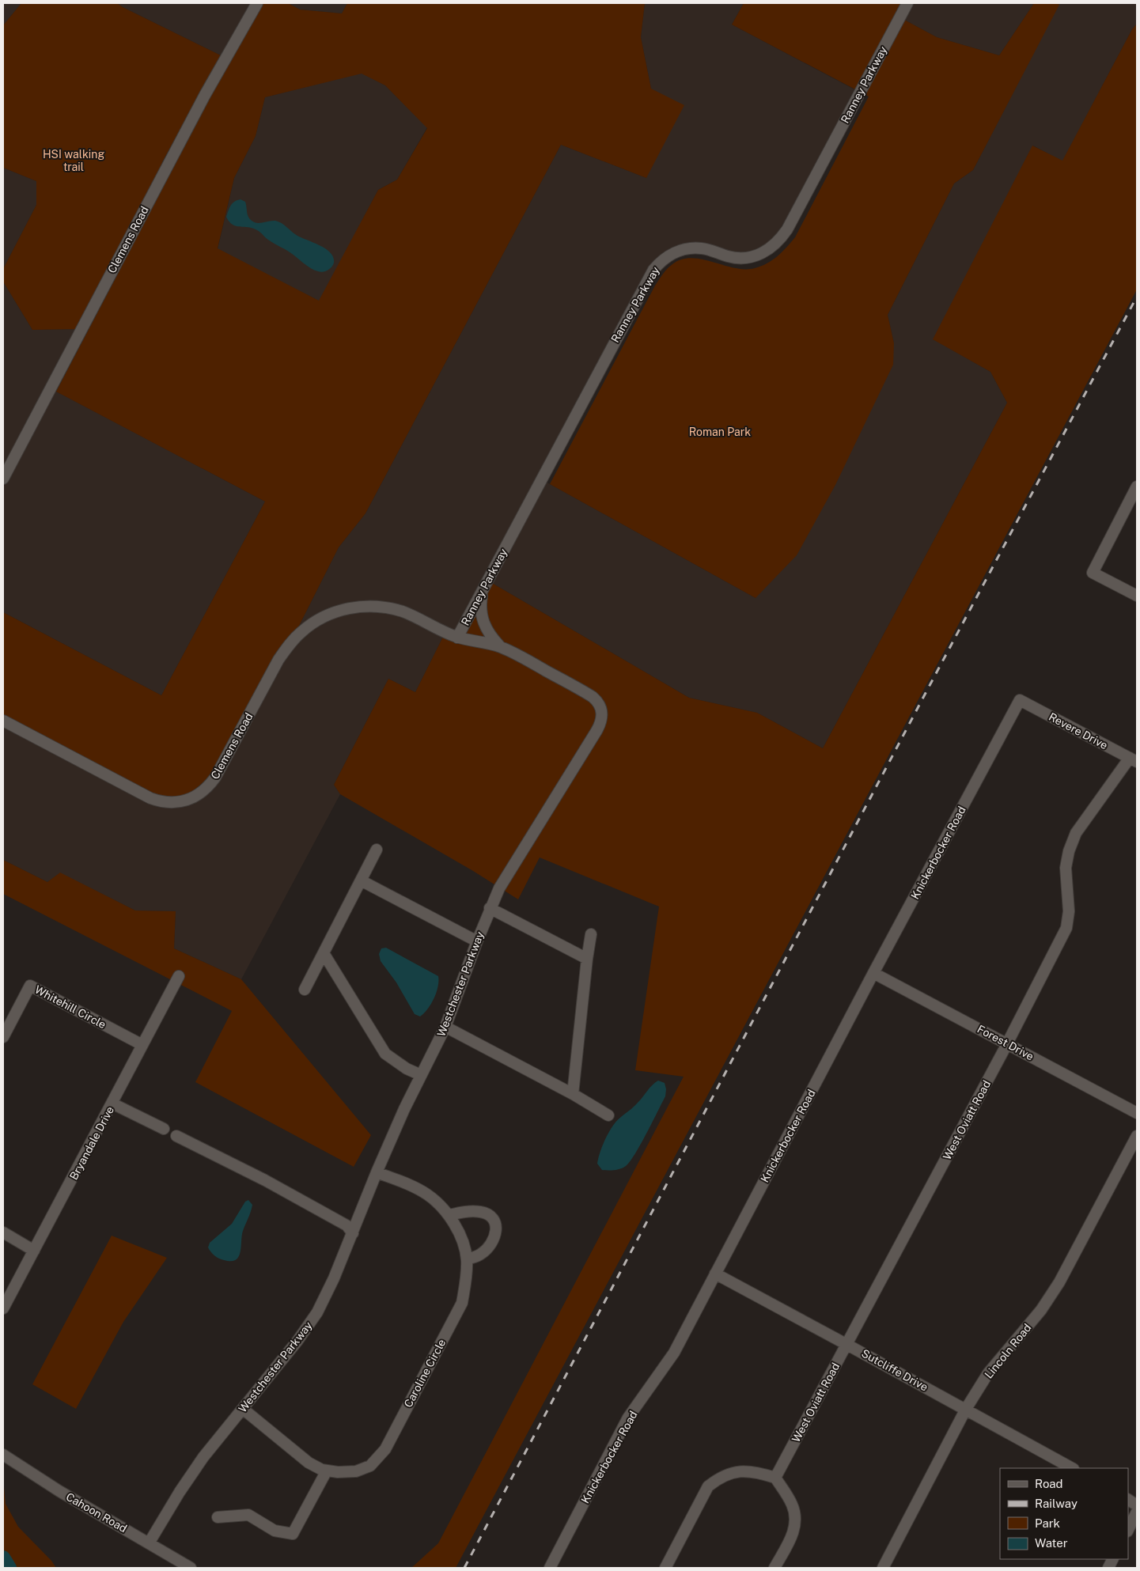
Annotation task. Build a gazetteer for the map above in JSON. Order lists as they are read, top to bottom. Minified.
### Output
{"streets":{"street":["Ranney Parkway","Clemens Road","Revere Drive","Knickerbocker Road","Westchester Parkway","Whitehill Circle","Forest Drive","West Oviatt Road","Bryandale Drive","Lincoln Road","Sutcliffe Drive","Caroline Circle","Cahoon Road"]},"crossings":[["Ranney Parkway","Westchester Parkway"],["Clemens Road","Westchester Parkway"],["Revere Drive","Knickerbocker Road"],["Revere Drive","West Oviatt Road"],["Knickerbocker Road","Forest Drive"],["Knickerbocker Road","Sutcliffe Drive"],["Westchester Parkway","Caroline Circle"],["Westchester Parkway","Cahoon Road"],["Whitehill Circle","Bryandale Drive"],["Forest Drive","West Oviatt Road"],["West Oviatt Road","Sutcliffe Drive"],["Lincoln Road","Sutcliffe Drive"]],"parks":["HSI walking trail","Roman Park"],"legend":["Road","Railway","Park","Water"]}
